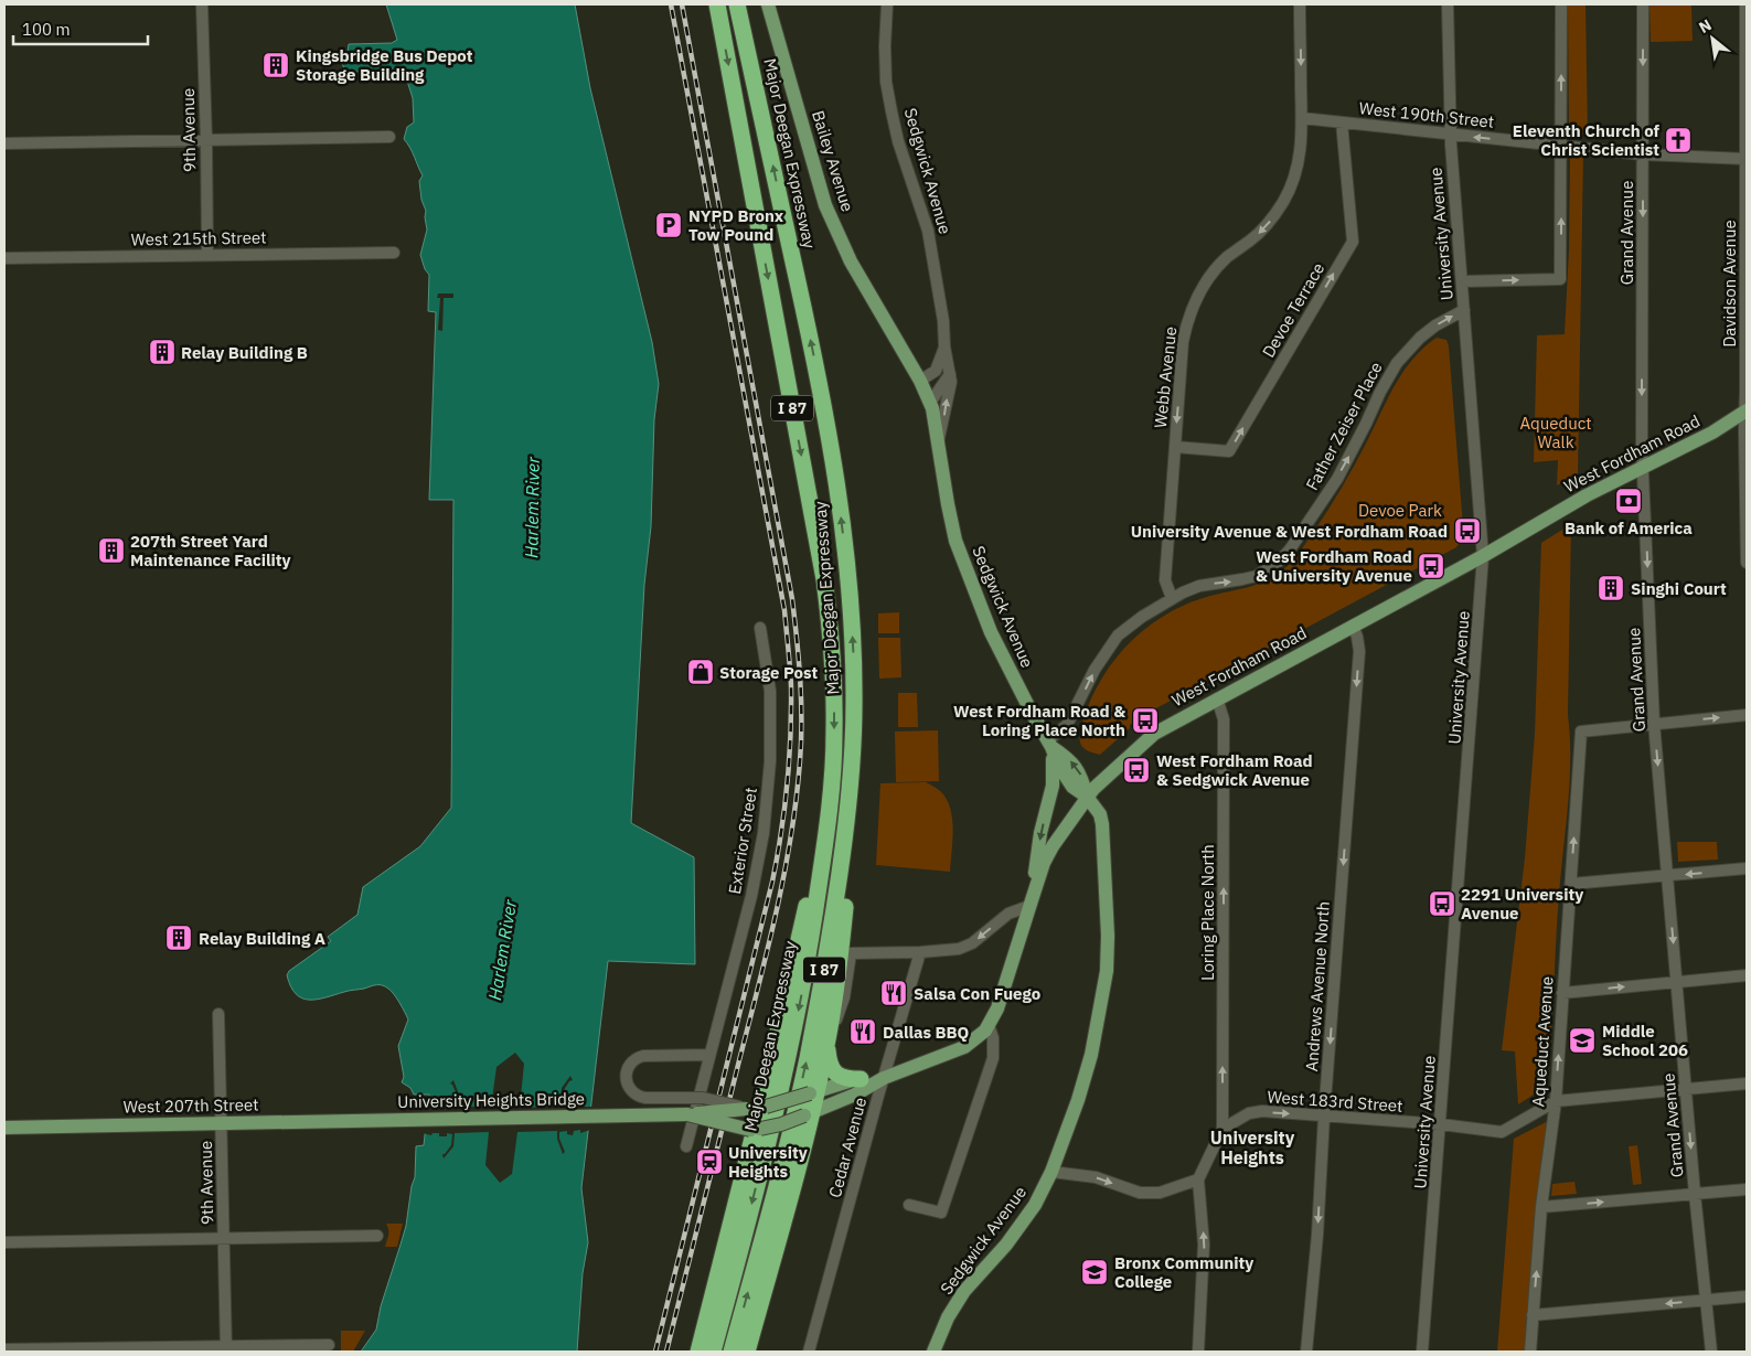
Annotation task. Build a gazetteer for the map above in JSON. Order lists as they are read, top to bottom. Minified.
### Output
{"streets":{"highway":["Major Deegan Expressway","I 87"],"main road":["Bailey Avenue","Sedgwick Avenue","West Fordham Road","University Heights Bridge","West 207th Street"],"street":["West 190th Street","9th Avenue","Grand Avenue","University Avenue","West 215th Street","Davidson Avenue","Devoe Terrace","Webb Avenue","Father Zeiser Place","Exterior Street","Loring Place North","Andrews Avenue North","Aqueduct Avenue","West 183rd Street","Cedar Avenue"]},"crossings":[["West 190th Street","Grand Avenue"],["West 190th Street","University Avenue"],["West 190th Street","Davidson Avenue"],["West 190th Street","Devoe Terrace"],["West 190th Street","Webb Avenue"],["9th Avenue","West 215th Street"],["9th Avenue","West 207th Street"],["Bailey Avenue","Sedgwick Avenue"],["Sedgwick Avenue","West Fordham Road"],["Grand Avenue","West Fordham Road"],["Grand Avenue","Aqueduct Avenue"],["Grand Avenue","West 183rd Street"],["University Avenue","Father Zeiser Place"],["University Avenue","West Fordham Road"],["University Avenue","West 183rd Street"],["Davidson Avenue","West Fordham Road"],["Devoe Terrace","Webb Avenue"],["Webb Avenue","Father Zeiser Place"],["West Fordham Road","Loring Place North"],["West Fordham Road","Andrews Avenue North"],["West Fordham Road","University Heights Bridge"],["West Fordham Road","Cedar Avenue"],["Loring Place North","West 183rd Street"],["Andrews Avenue North","West 183rd Street"],["Aqueduct Avenue","West 183rd Street"],["University Heights Bridge","West 207th Street"]],"one_way":["Grand Avenue","Devoe Terrace","Webb Avenue","Father Zeiser Place","Loring Place North","Andrews Avenue North","Aqueduct Avenue"],"districts":["University Heights"],"water":["Harlem River"],"parks":["Aqueduct Walk","Devoe Park"],"places":{"building":["Kingsbridge Bus Depot Storage Building","Relay Building B","207th Street Yard Maintenance Facility","Singhi Court","Relay Building A"],"church":["Eleventh Church of Christ Scientist"],"parking":["NYPD Bronx Tow Pound"],"bank":["Bank of America"],"bus stop":["University Avenue & West Fordham Road","West Fordham Road & University Avenue","West Fordham Road & Loring Place North","West Fordham Road & Sedgwick Avenue","2291 University Avenue"],"shop":["Storage Post"],"restaurant":["Salsa Con Fuego","Dallas BBQ"],"school or university":["Middle School 206","Bronx Community College"],"station":["University Heights"]},"scale_bar":"100 m","north":"top left"}
